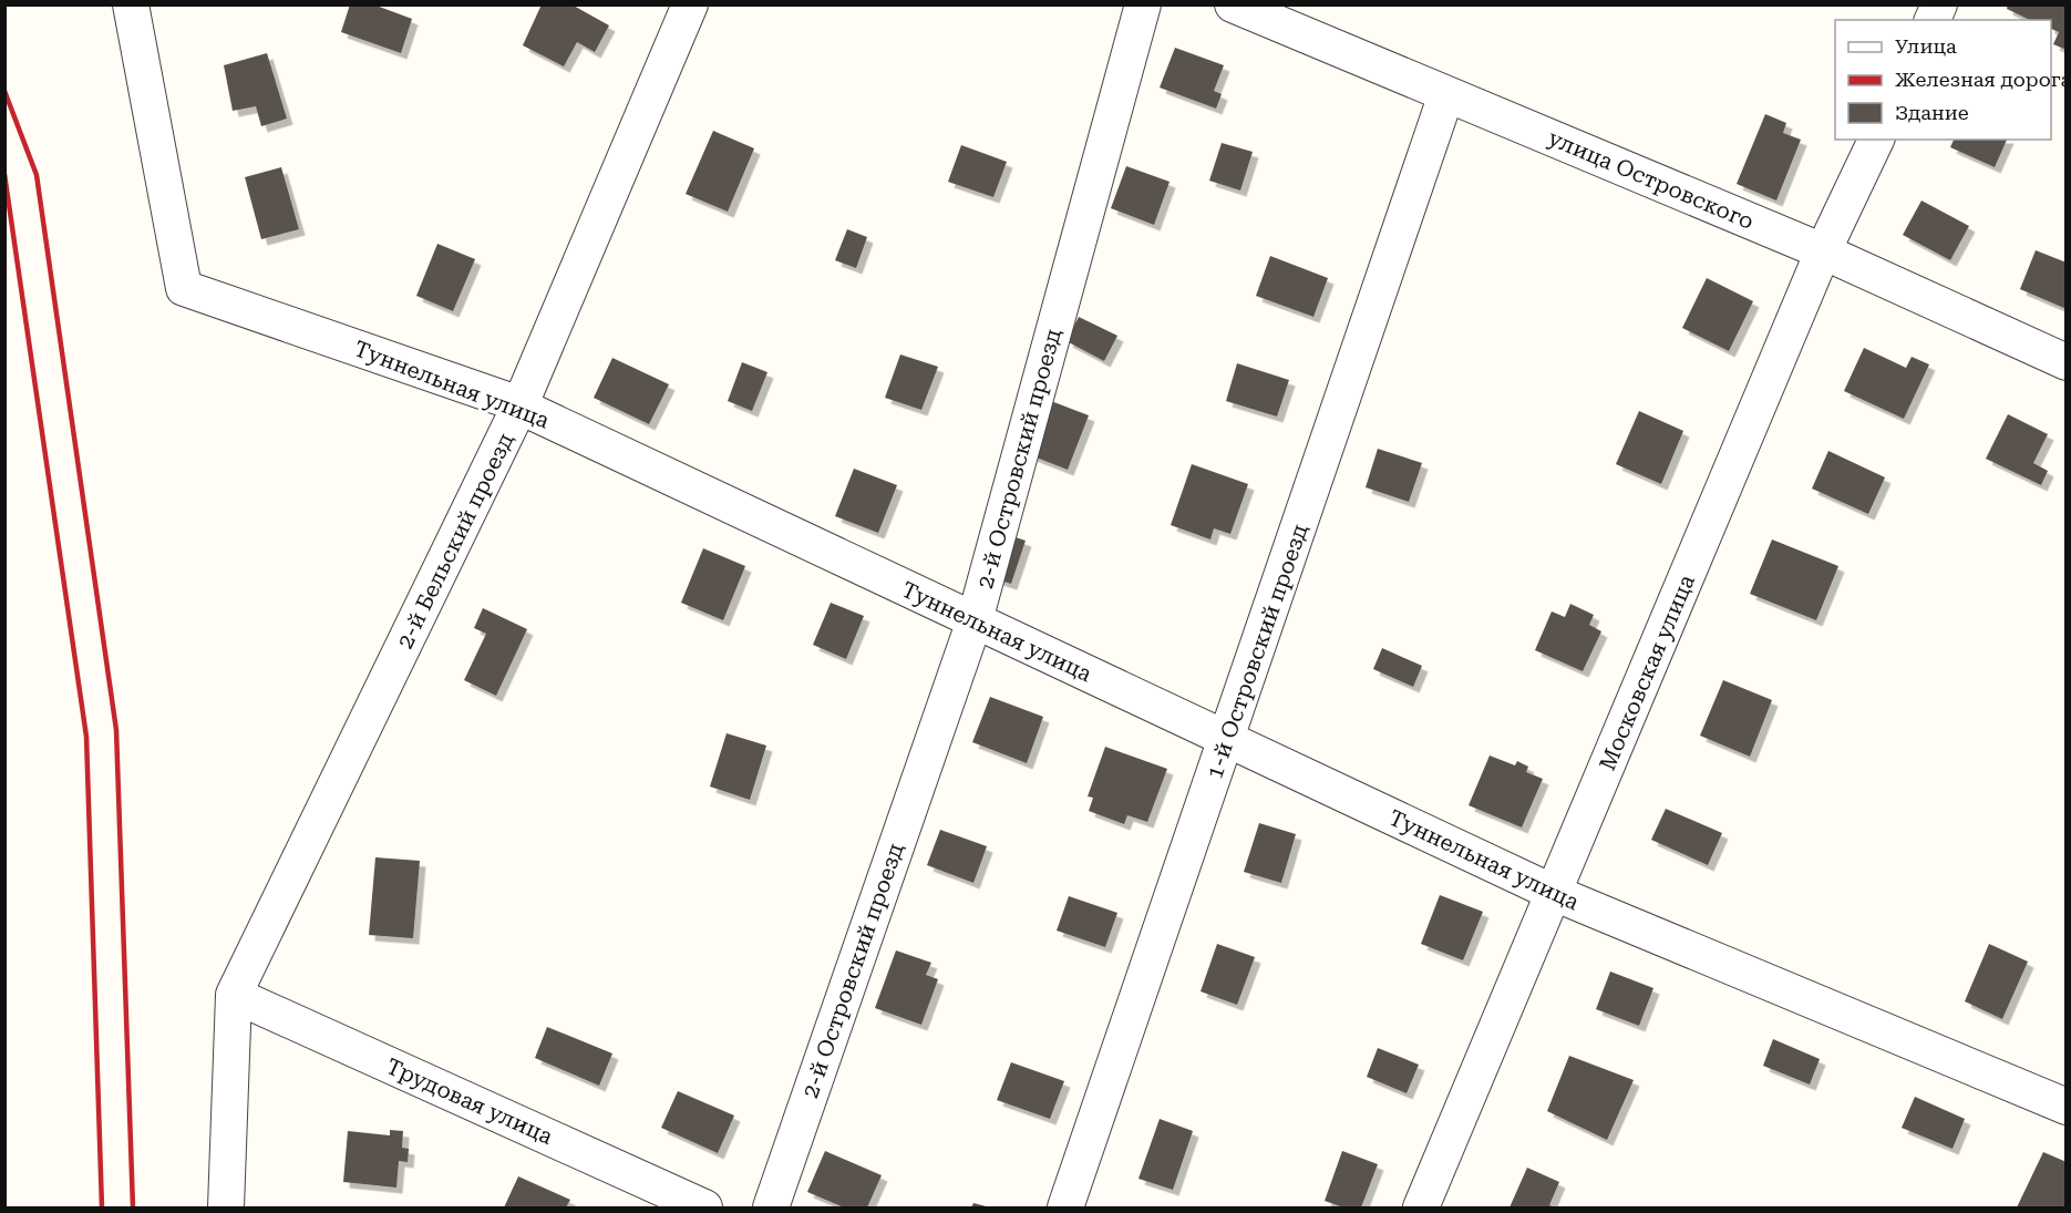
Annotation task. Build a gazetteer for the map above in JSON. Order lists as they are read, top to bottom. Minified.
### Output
{"streets":{"street":["улица Островского","Туннельная улица","2-й Островский проезд","2-й Бельский проезд","1-й Островский проезд","Московская улица","Трудовая улица"]},"crossings":[["улица Островского","1-й Островский проезд"],["улица Островского","Московская улица"],["Туннельная улица","2-й Островский проезд"],["Туннельная улица","2-й Бельский проезд"],["Туннельная улица","1-й Островский проезд"],["Туннельная улица","Московская улица"],["2-й Бельский проезд","Трудовая улица"]],"legend":["Улица","Железная дорога","Здание"]}
